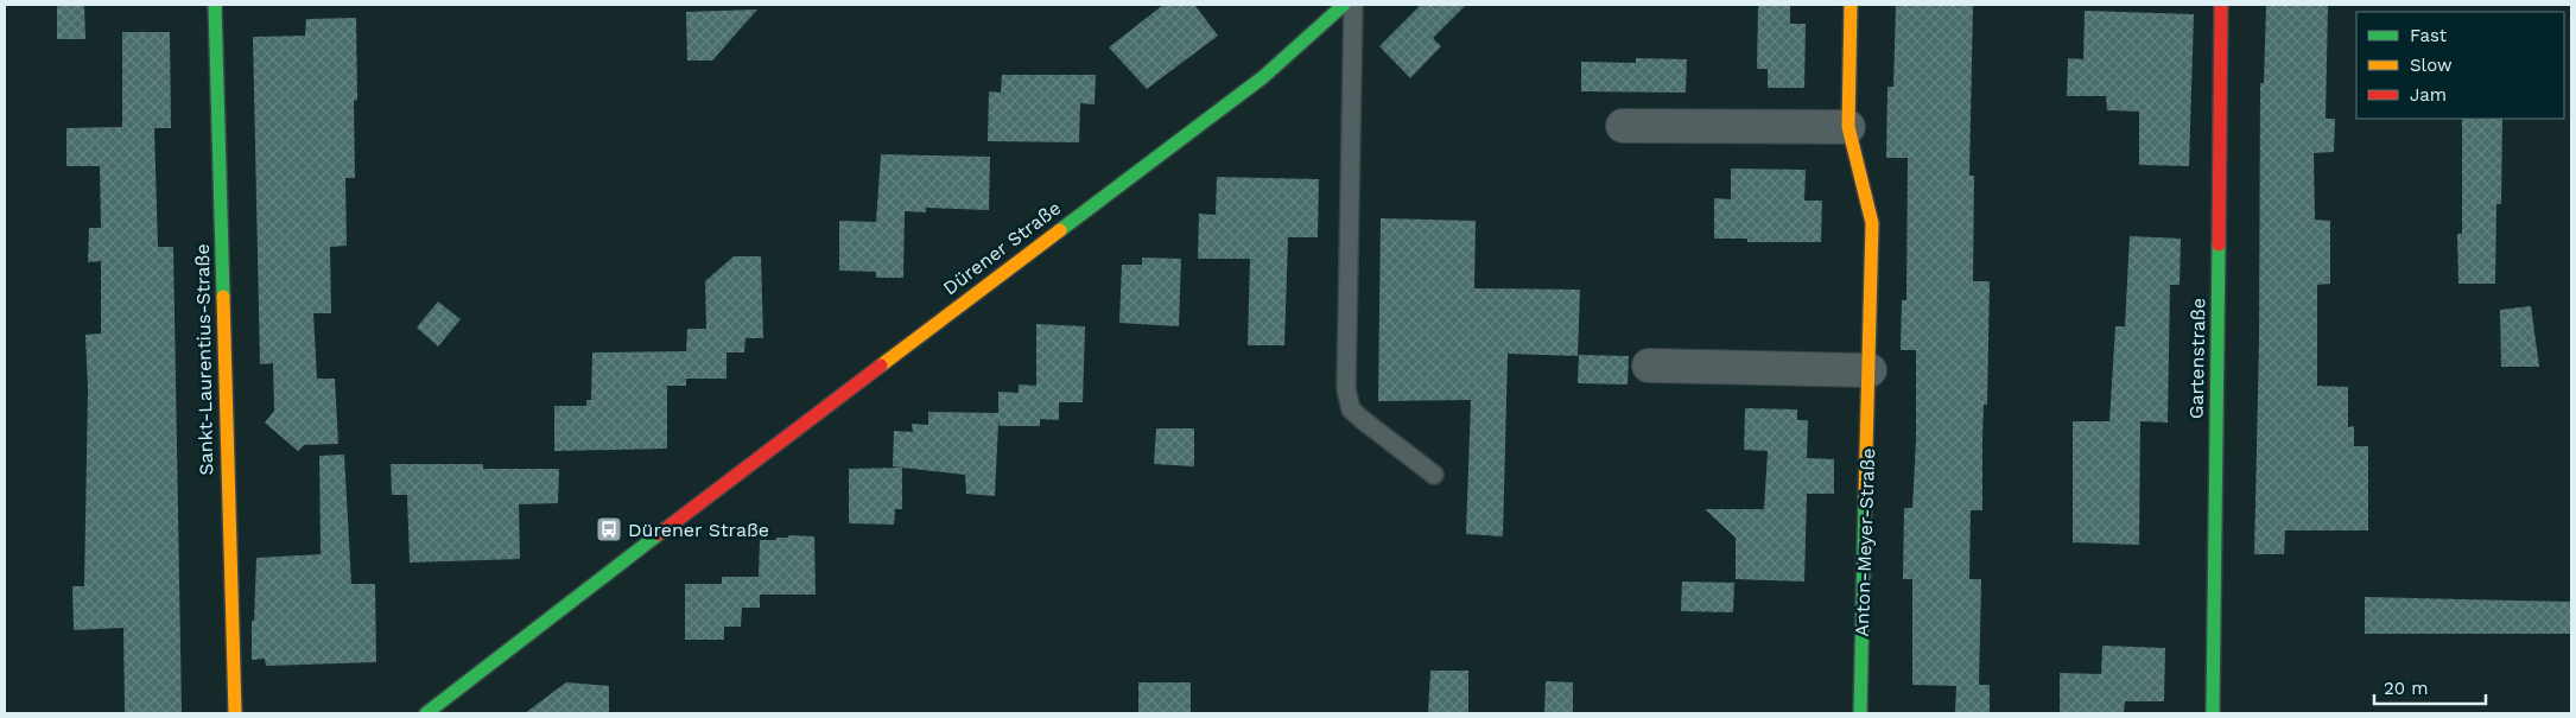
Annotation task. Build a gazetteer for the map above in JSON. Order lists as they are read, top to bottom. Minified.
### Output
{"streets":{"street":["Dürener Straße","Gartenstraße","Sankt-Laurentius-Straße","Anton-Meyer-Straße"]},"places":{"bus stop":["Dürener Straße"]},"legend":["Fast","Slow","Jam"],"scale_bar":"20 m"}
